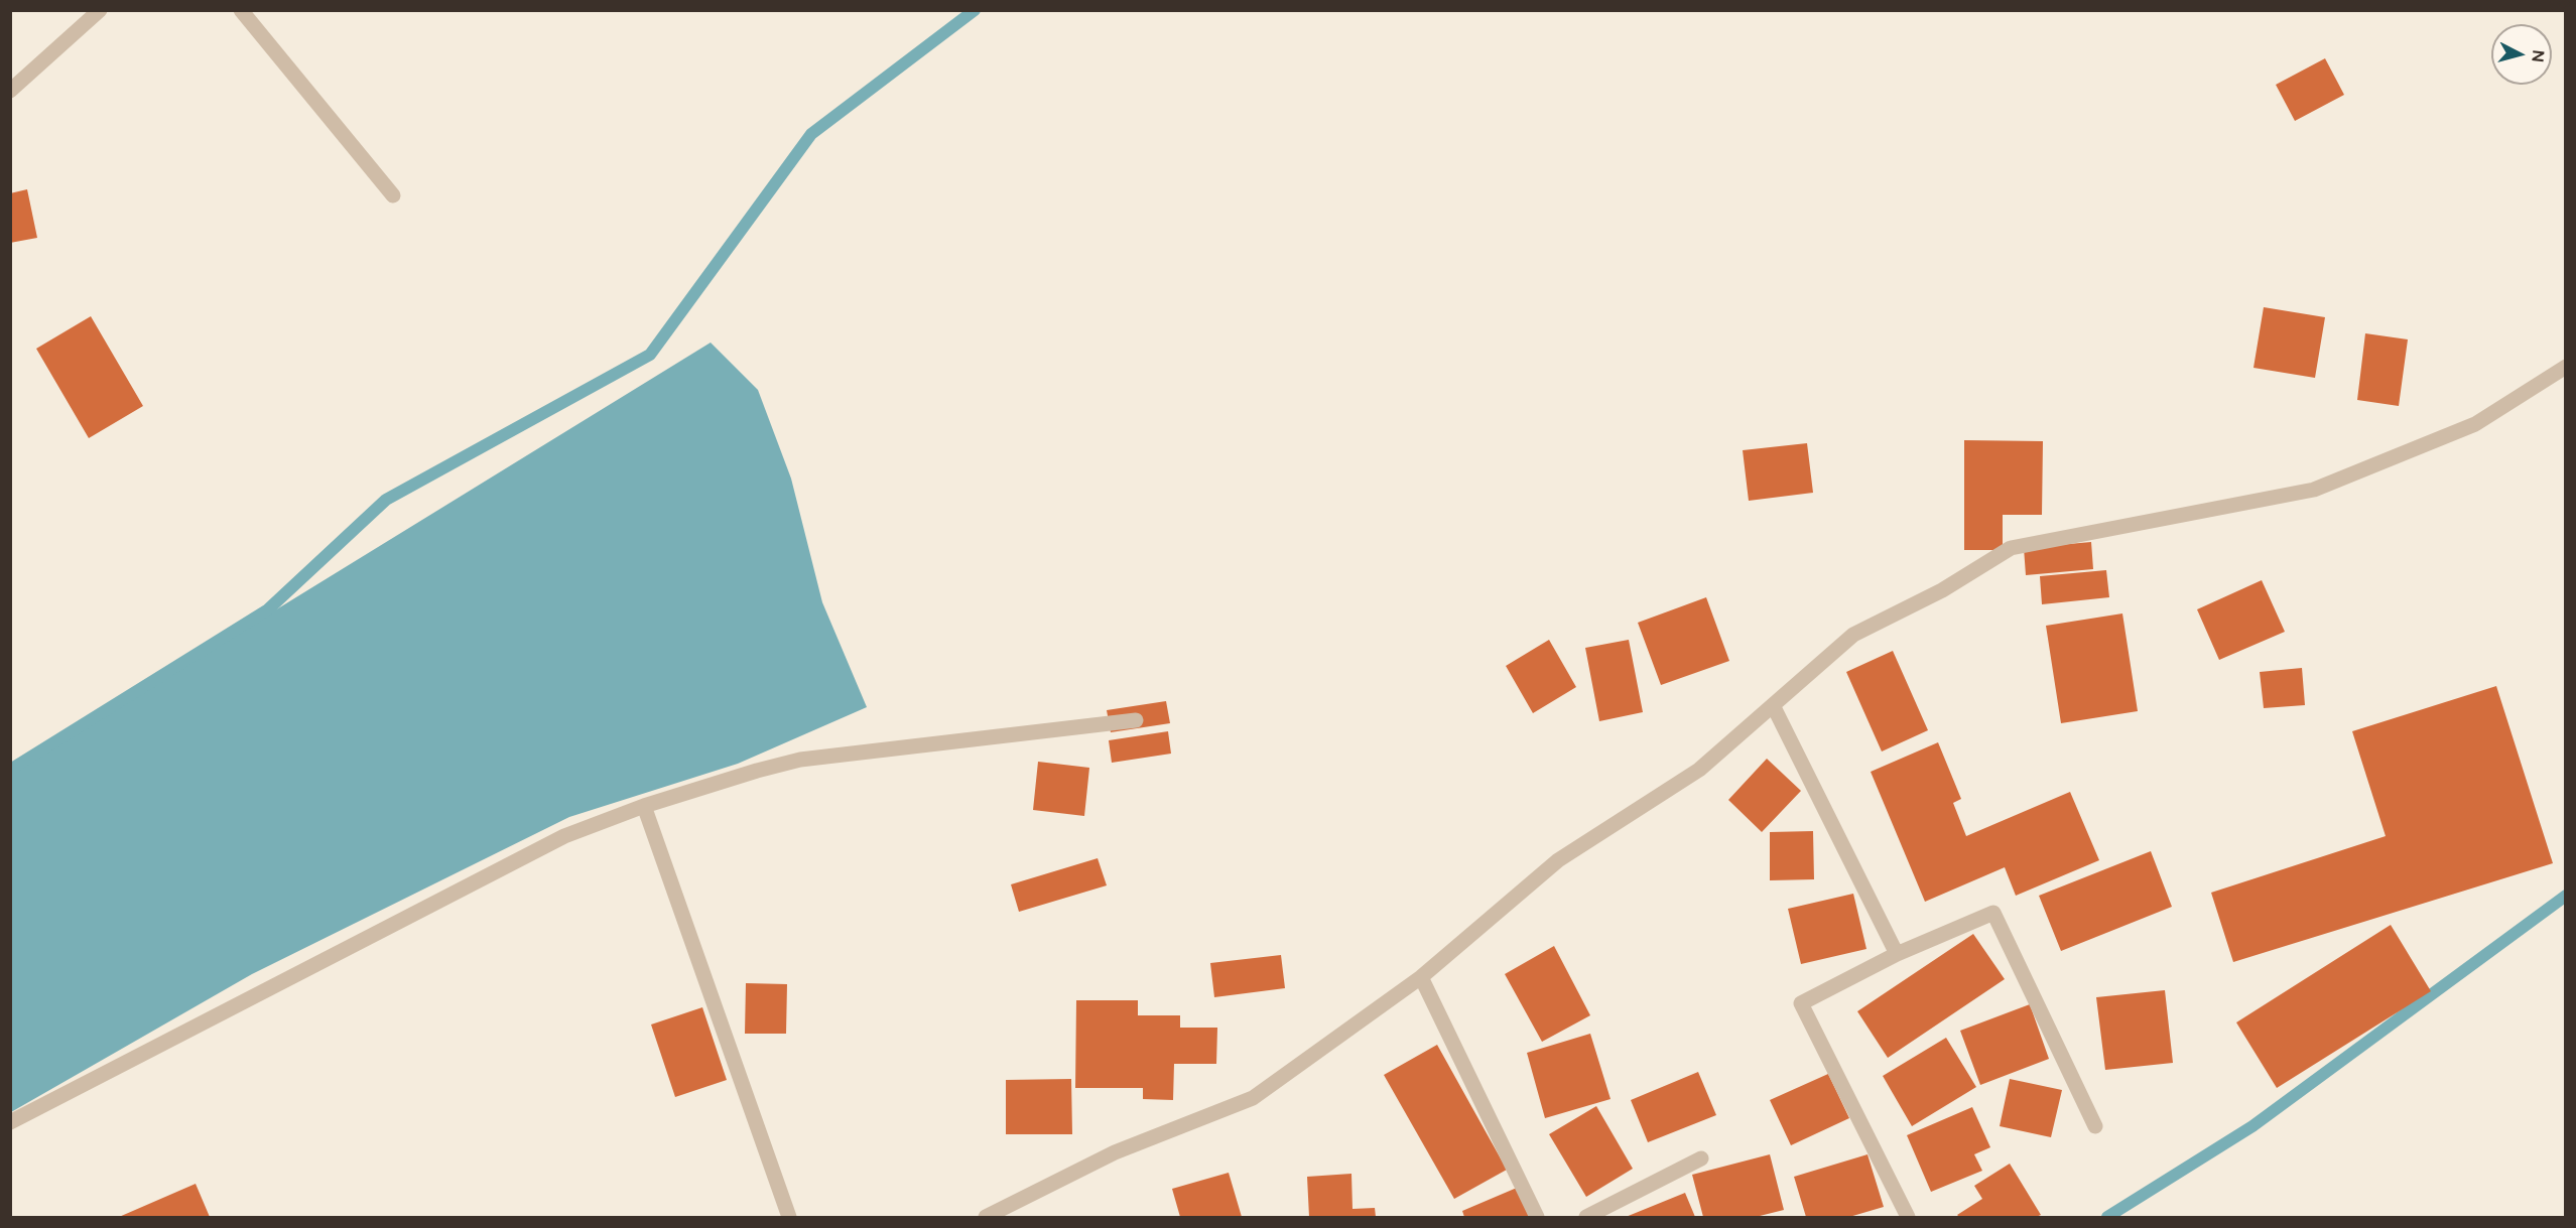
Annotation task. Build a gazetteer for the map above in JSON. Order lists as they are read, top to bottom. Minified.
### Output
{"north":"right"}
